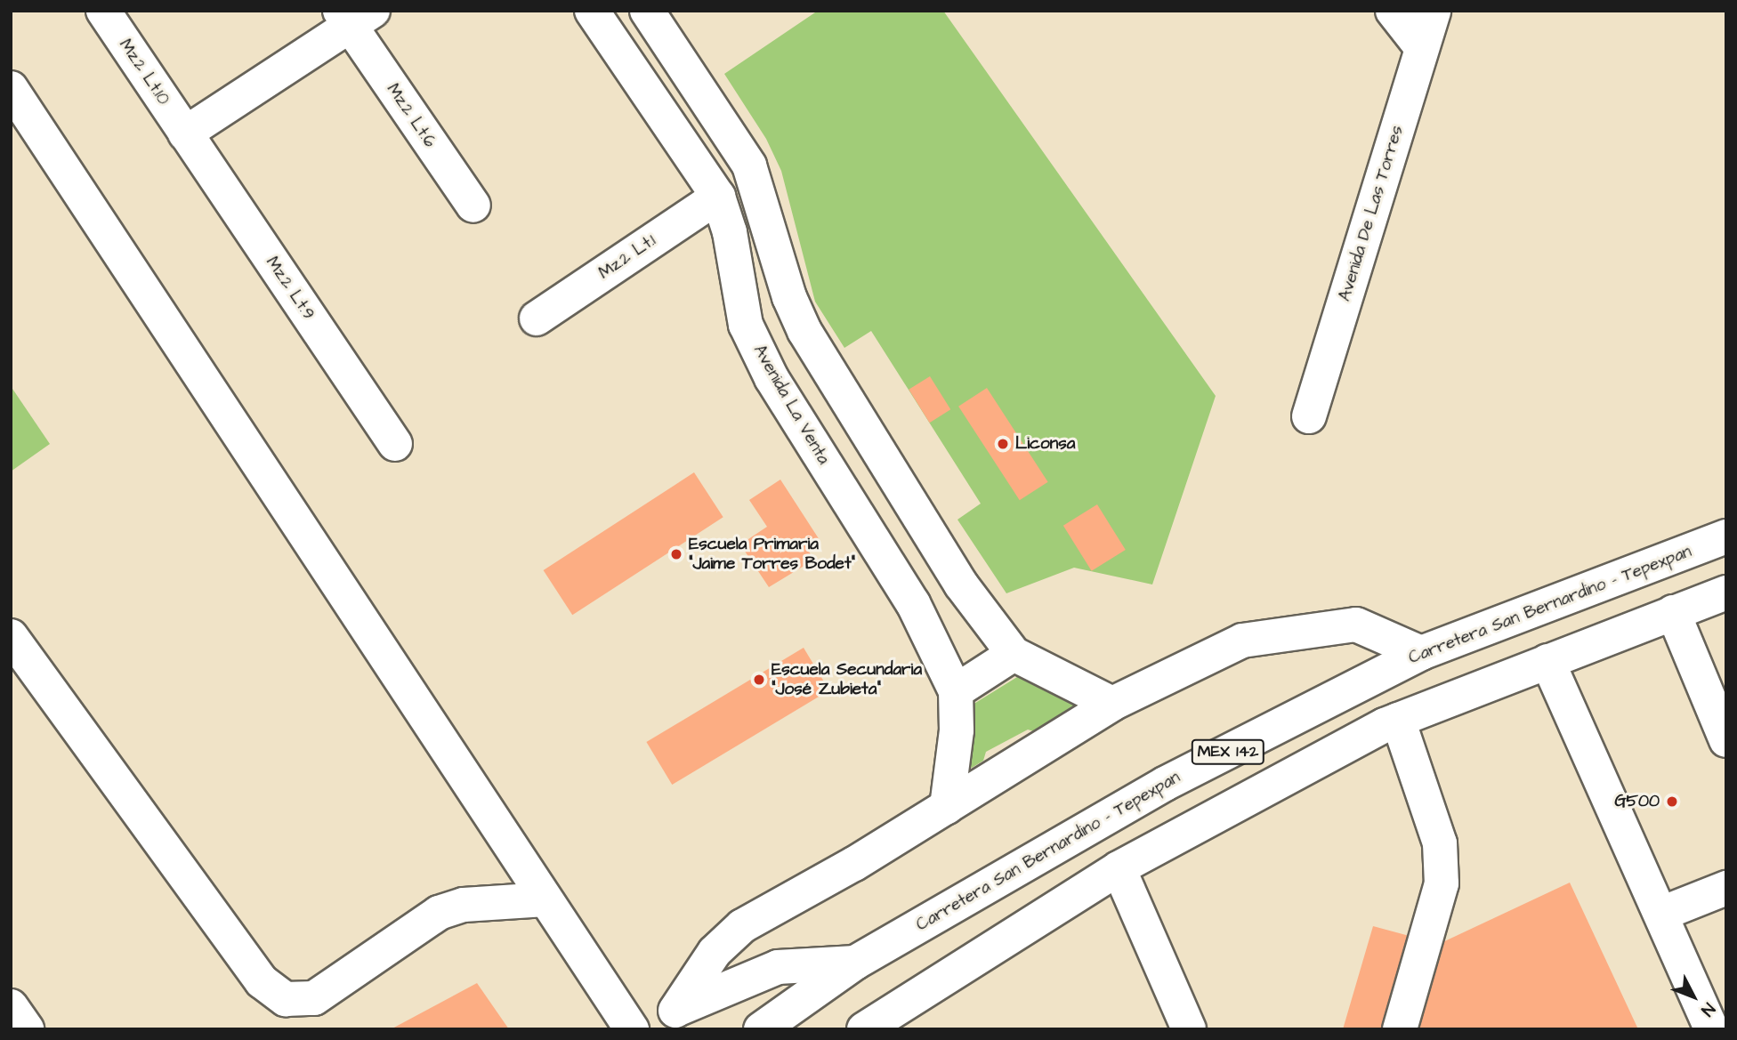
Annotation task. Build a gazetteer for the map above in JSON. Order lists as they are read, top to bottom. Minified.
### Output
{"streets":{"main road":["Mz.2 Lt.10","Mz.2 Lt.6","Avenida De Las Torres","Mz.2 Lt.1","Mz.2 Lt.9","Avenida La Venta","Carretera San Bernardino - Tepexpan","MEX 142"]},"crossings":[["Mz.2 Lt.10","Mz.2 Lt.9"],["Mz.2 Lt.1","Avenida La Venta"]],"places":["Liconsa","Escuela Primaria \"Jaime Torres Bodet\"","Escuela Secundaria \"José Zubieta\"","G500"],"north":"bottom right"}
